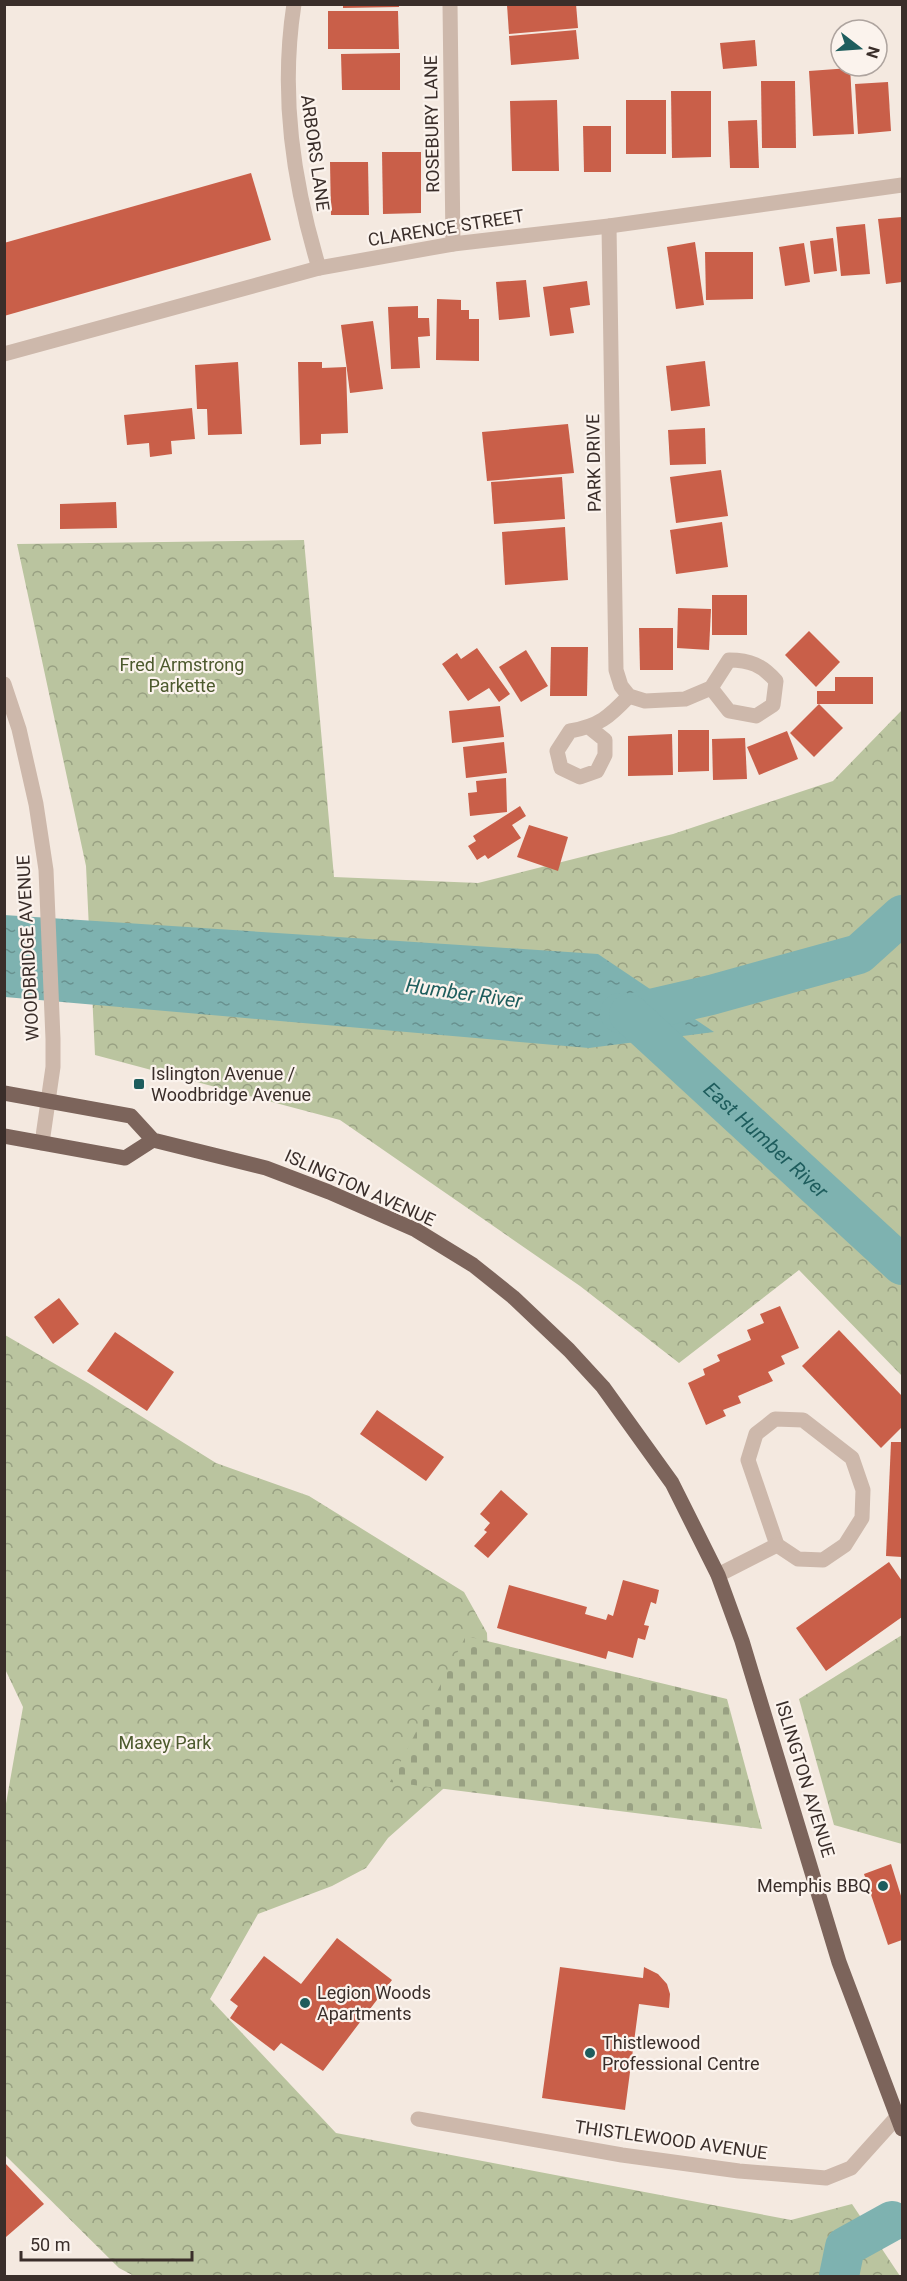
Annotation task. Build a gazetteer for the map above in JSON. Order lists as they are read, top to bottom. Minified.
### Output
{"streets":{"main road":["ISLINGTON AVENUE"],"street":["ROSEBURY LANE","ARBORS LANE","CLARENCE STREET","PARK DRIVE","WOODBRIDGE AVENUE","THISTLEWOOD AVENUE"]},"crossings":[["ROSEBURY LANE","CLARENCE STREET"],["ARBORS LANE","CLARENCE STREET"],["CLARENCE STREET","PARK DRIVE"],["ISLINGTON AVENUE","THISTLEWOOD AVENUE"]],"water":["Humber River","East Humber River"],"parks":["Fred Armstrong Parkette","Maxey Park"],"places":{"transit":["Islington Avenue / Woodbridge Avenue"],"other":["Memphis BBQ","Legion Woods Apartments","Thistlewood Professional Centre"]},"scale_bar":"50 m","north":"right"}
